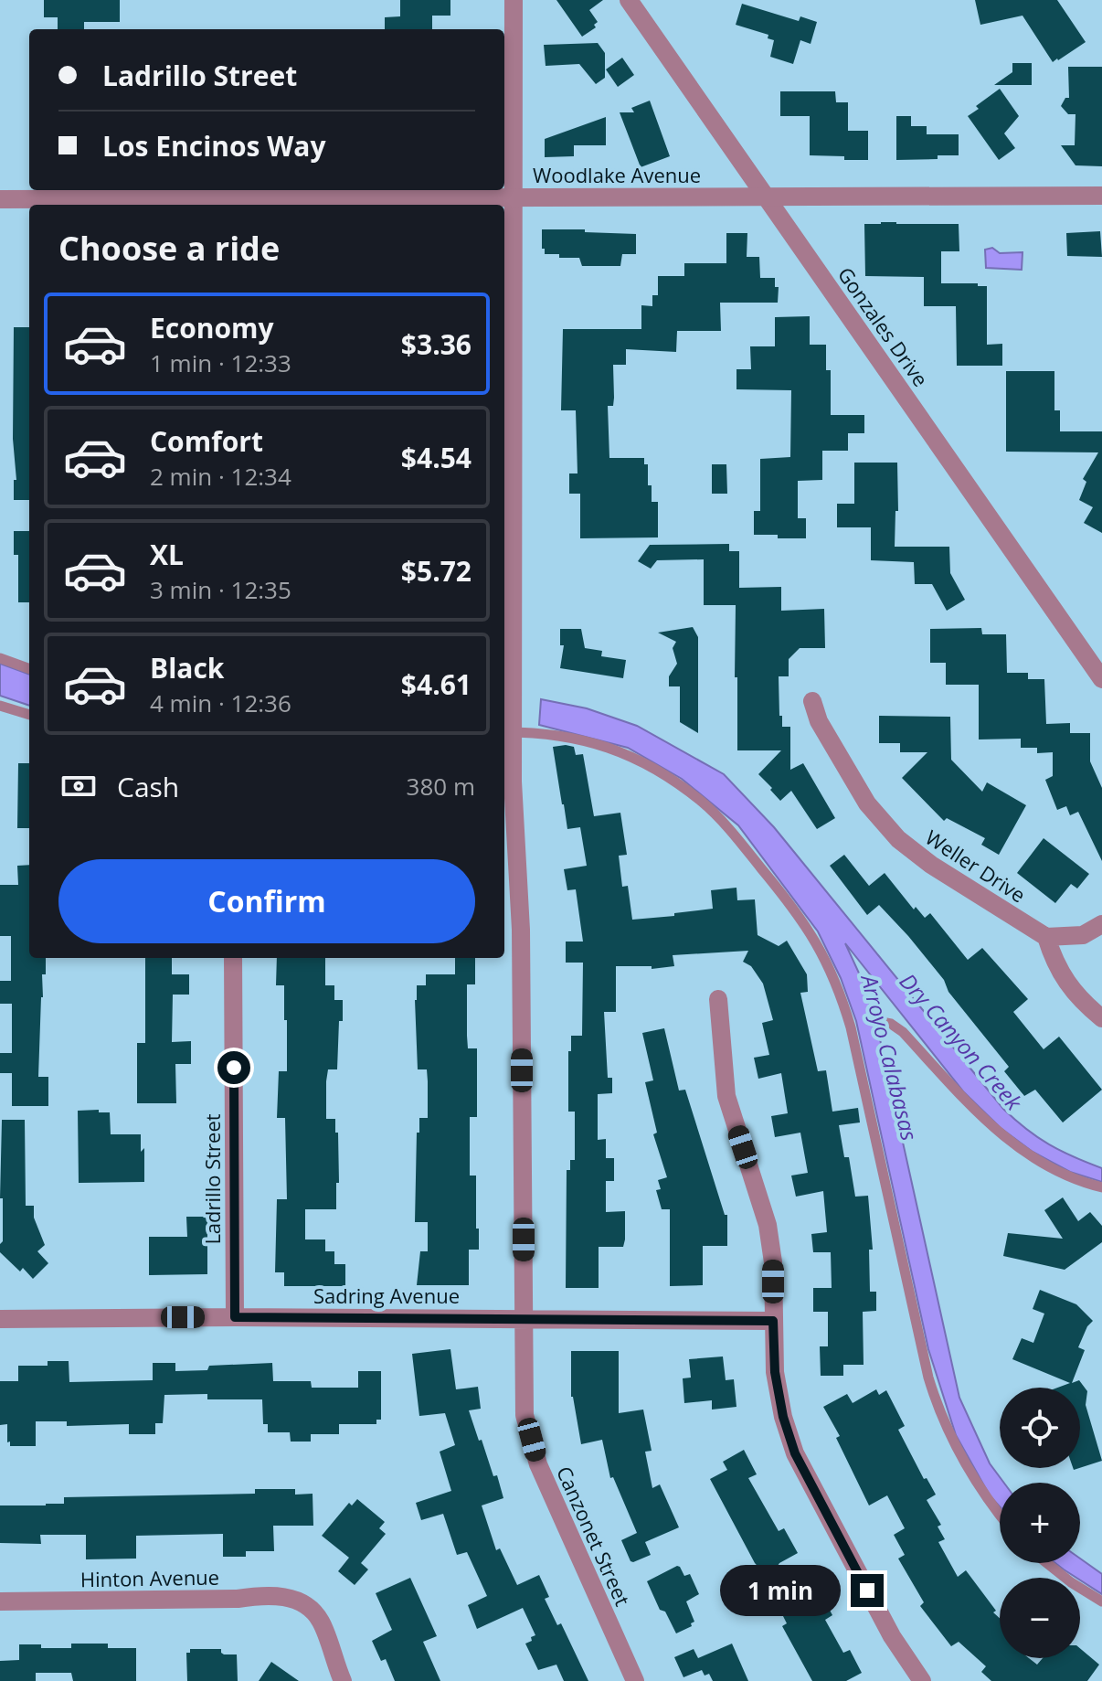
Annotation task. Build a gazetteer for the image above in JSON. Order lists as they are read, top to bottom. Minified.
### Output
{"streets":{"street":["Woodlake Avenue","Gonzales Drive","Weller Drive","Ladrillo Street","Sadring Avenue","Canzonet Street","Hinton Avenue"]},"crossings":[["Woodlake Avenue","Gonzales Drive"],["Woodlake Avenue","Canzonet Street"],["Ladrillo Street","Sadring Avenue"],["Sadring Avenue","Canzonet Street"]],"water":["Dry Canyon Creek","Arroyo Calabasas"],"page":{"banner":["Ladrillo Street","Los Encinos Way"],"heading":"Choose a ride","list":[{"name":"Economy","note":"1 min · 12:33","value":"$3.36"},{"name":"Comfort","note":"2 min · 12:34","value":"$4.54"},{"name":"XL","note":"3 min · 12:35","value":"$5.72"},{"name":"Black","note":"4 min · 12:36","value":"$4.61"}],"pay":["Cash","380 m"],"buttons":"Confirm","map_buttons":["+","−"],"bubble":"1 min"}}
